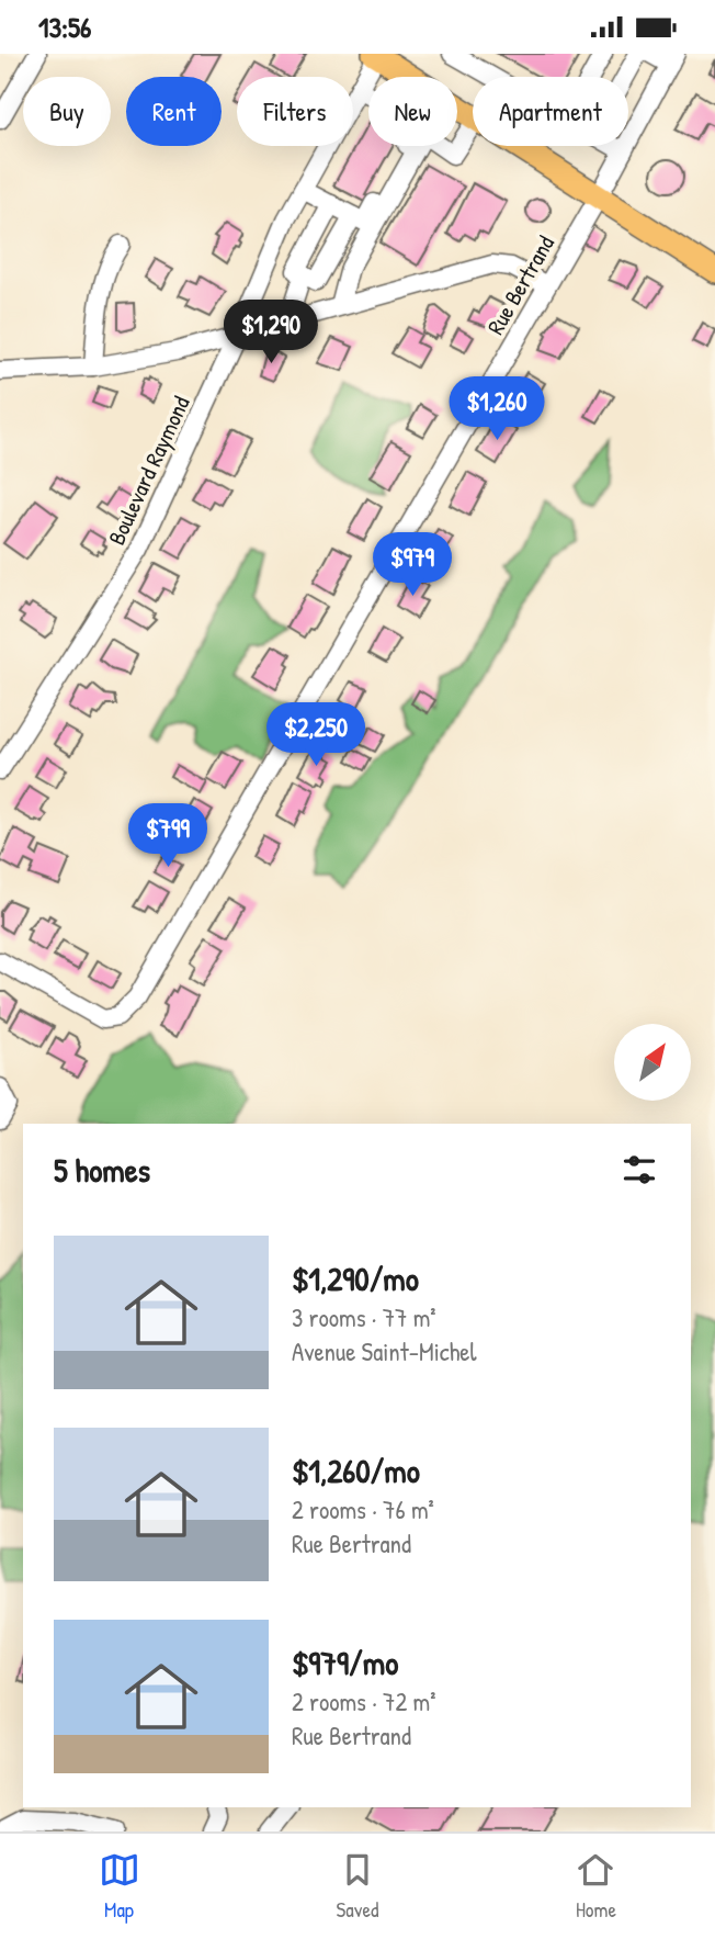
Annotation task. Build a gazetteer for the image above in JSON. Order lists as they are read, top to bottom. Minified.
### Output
{"streets":{"street":["Rue Bertrand","Boulevard Raymond"]},"north":"top right","page":{"status":"13:56","chip":["Buy","Rent","Filters","New","Apartment"],"price":["$1,290","$1,260","$979","$2,250","$799"],"heading":"5 homes","list":[{"name":"$1,290/mo","note":"3 rooms · 77 m² · Avenue Saint-Michel"},{"name":"$1,260/mo","note":"2 rooms · 76 m² · Rue Bertrand"},{"name":"$979/mo","note":"2 rooms · 72 m² · Rue Bertrand"}],"tabs":["Map","Saved","Home"]}}
